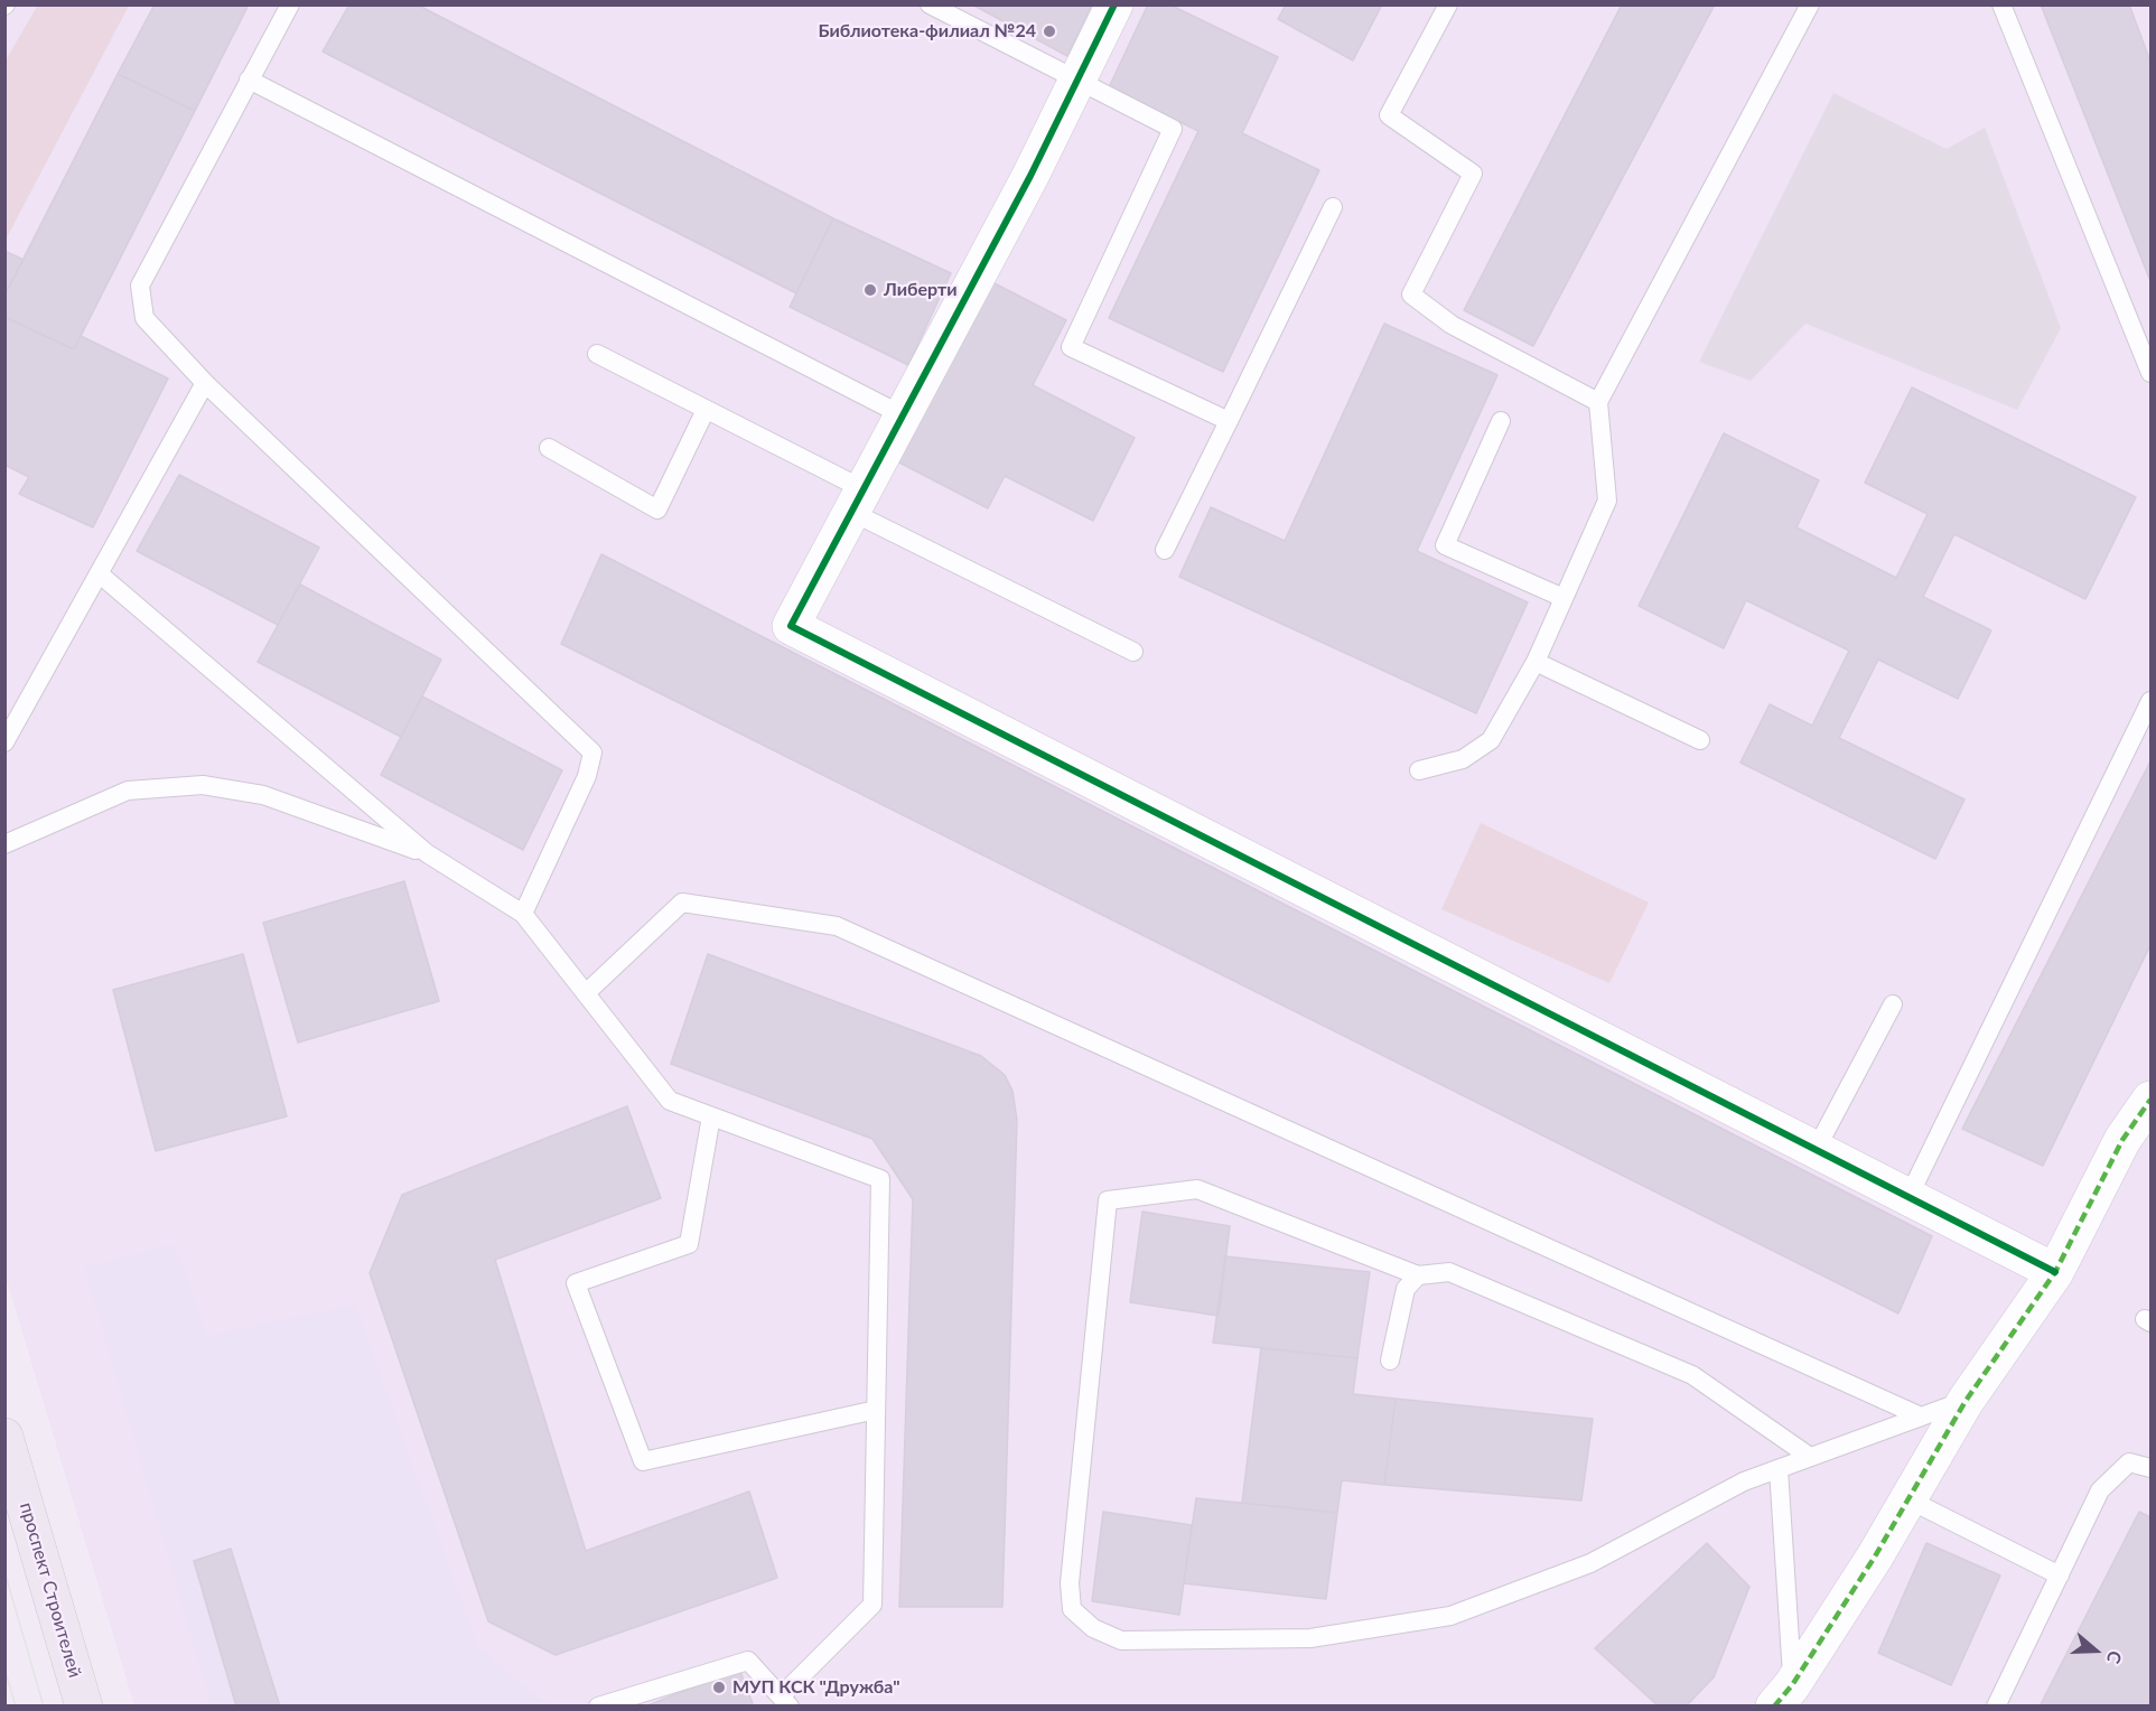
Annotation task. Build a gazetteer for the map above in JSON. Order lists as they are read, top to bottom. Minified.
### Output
{"streets":{"main road":["проспект Строителей"]},"places":["Библиотека-филиал №24","Либерти","МУП КСК \"Дружба\""],"north":"right"}
